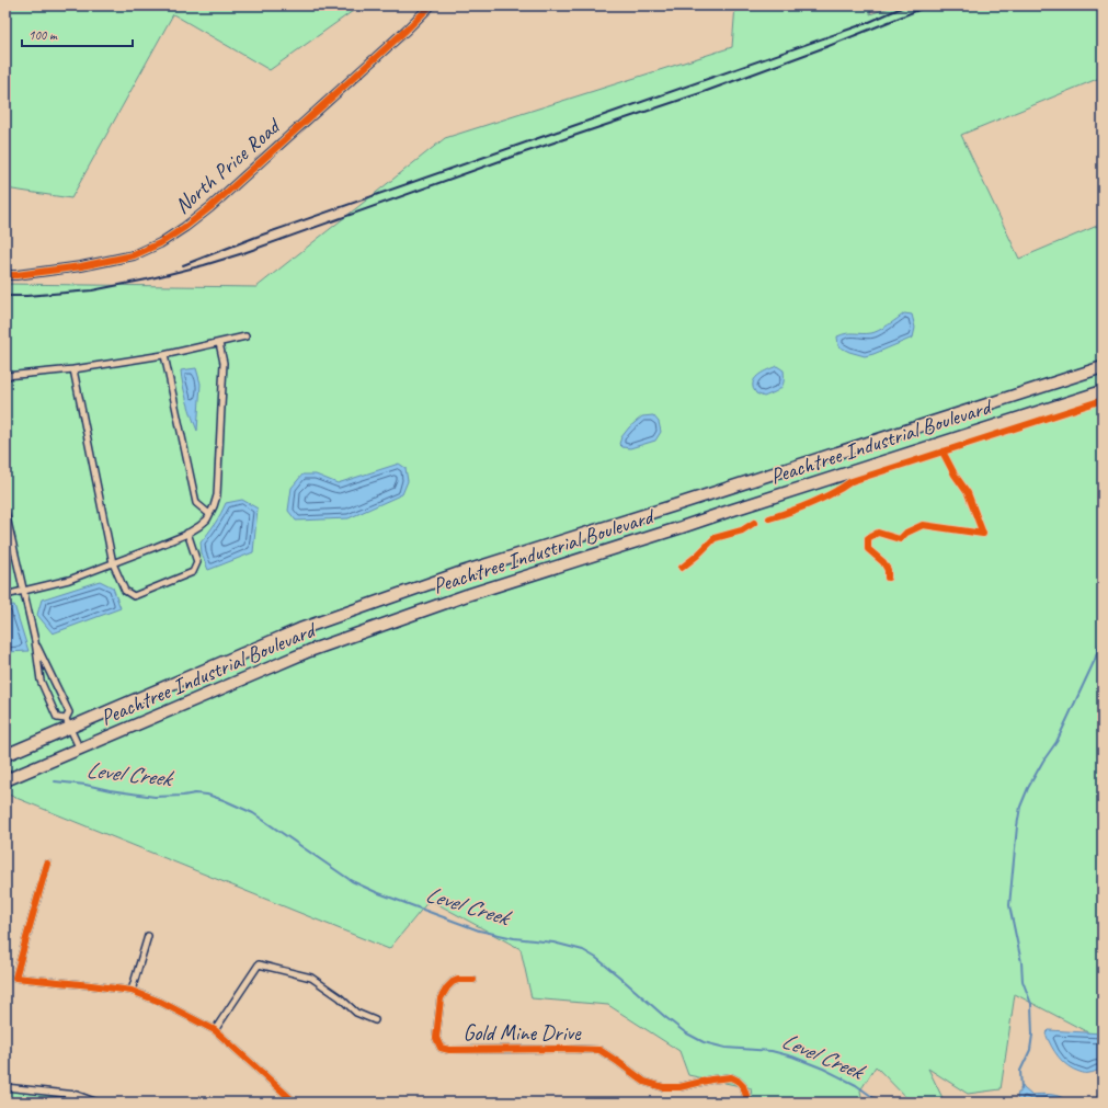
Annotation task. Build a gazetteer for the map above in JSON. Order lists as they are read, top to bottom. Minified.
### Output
{"streets":{"highway":["Peachtree Industrial Boulevard"],"street":["North Price Road","Gold Mine Drive"]},"water":["Level Creek"],"scale_bar":"100 m"}
